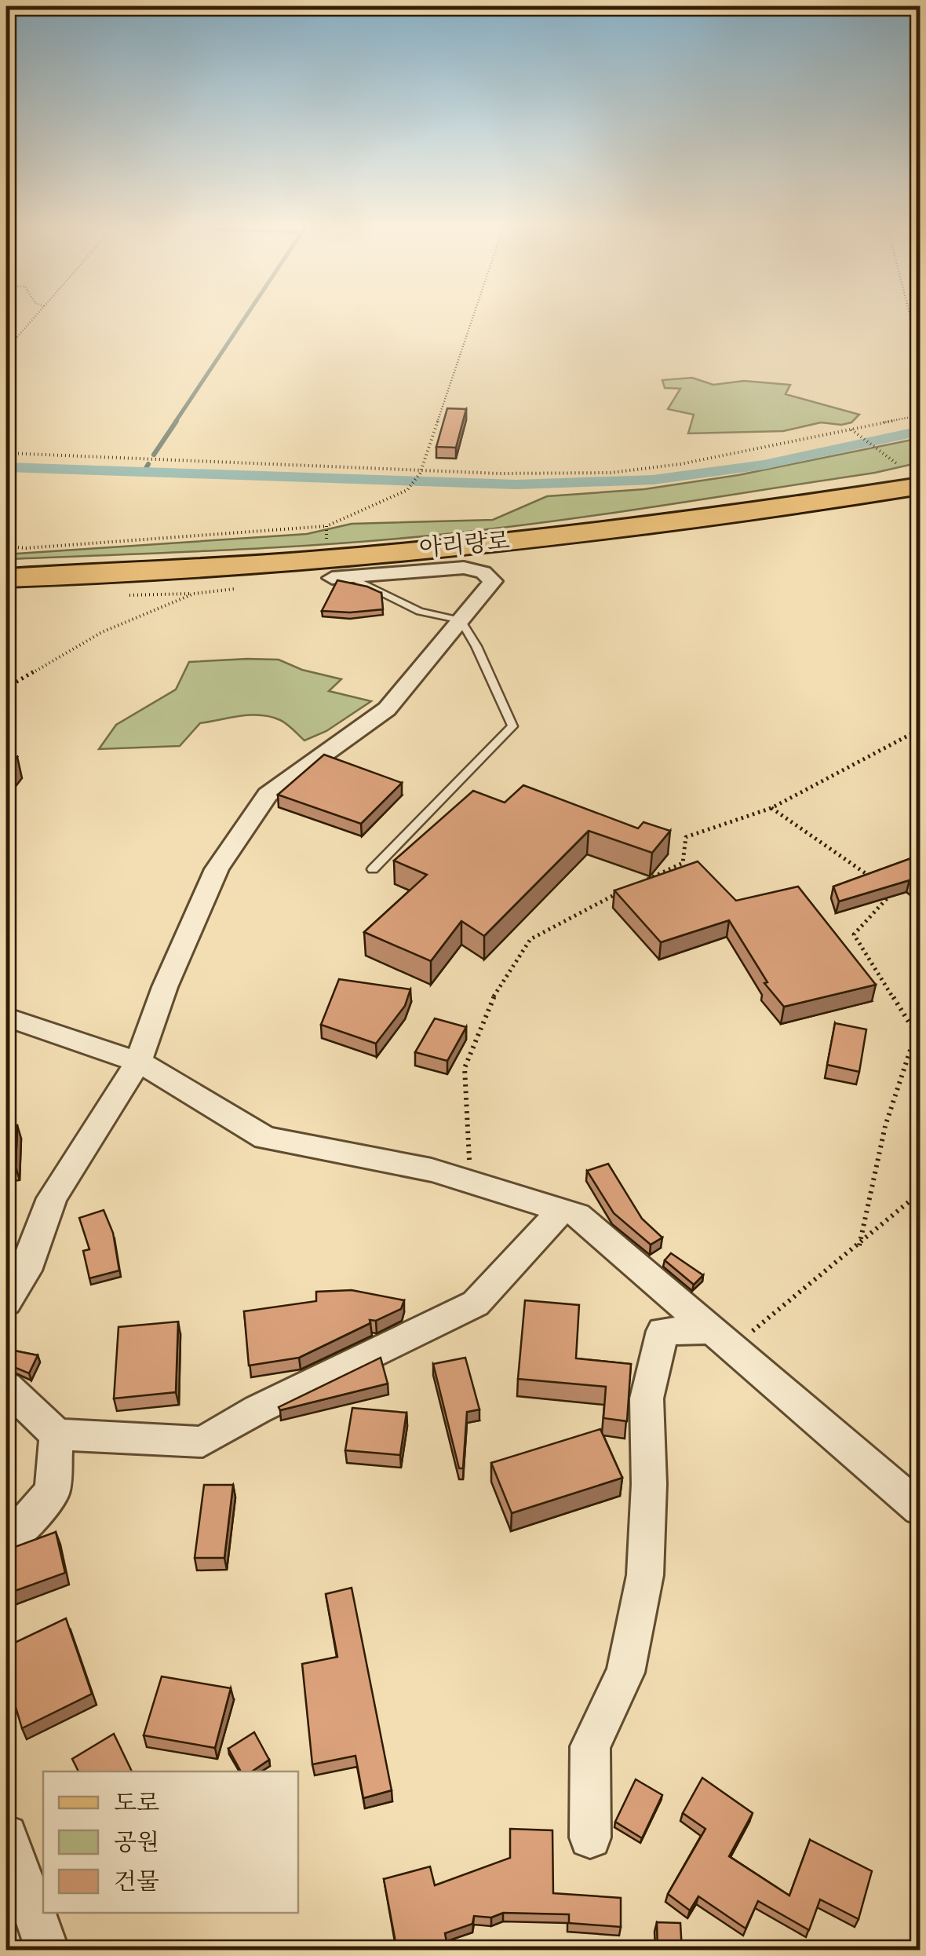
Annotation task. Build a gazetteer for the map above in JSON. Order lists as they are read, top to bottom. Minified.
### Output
{"streets":{"main road":["아리랑로"]},"legend":["도로","공원","건물"]}
